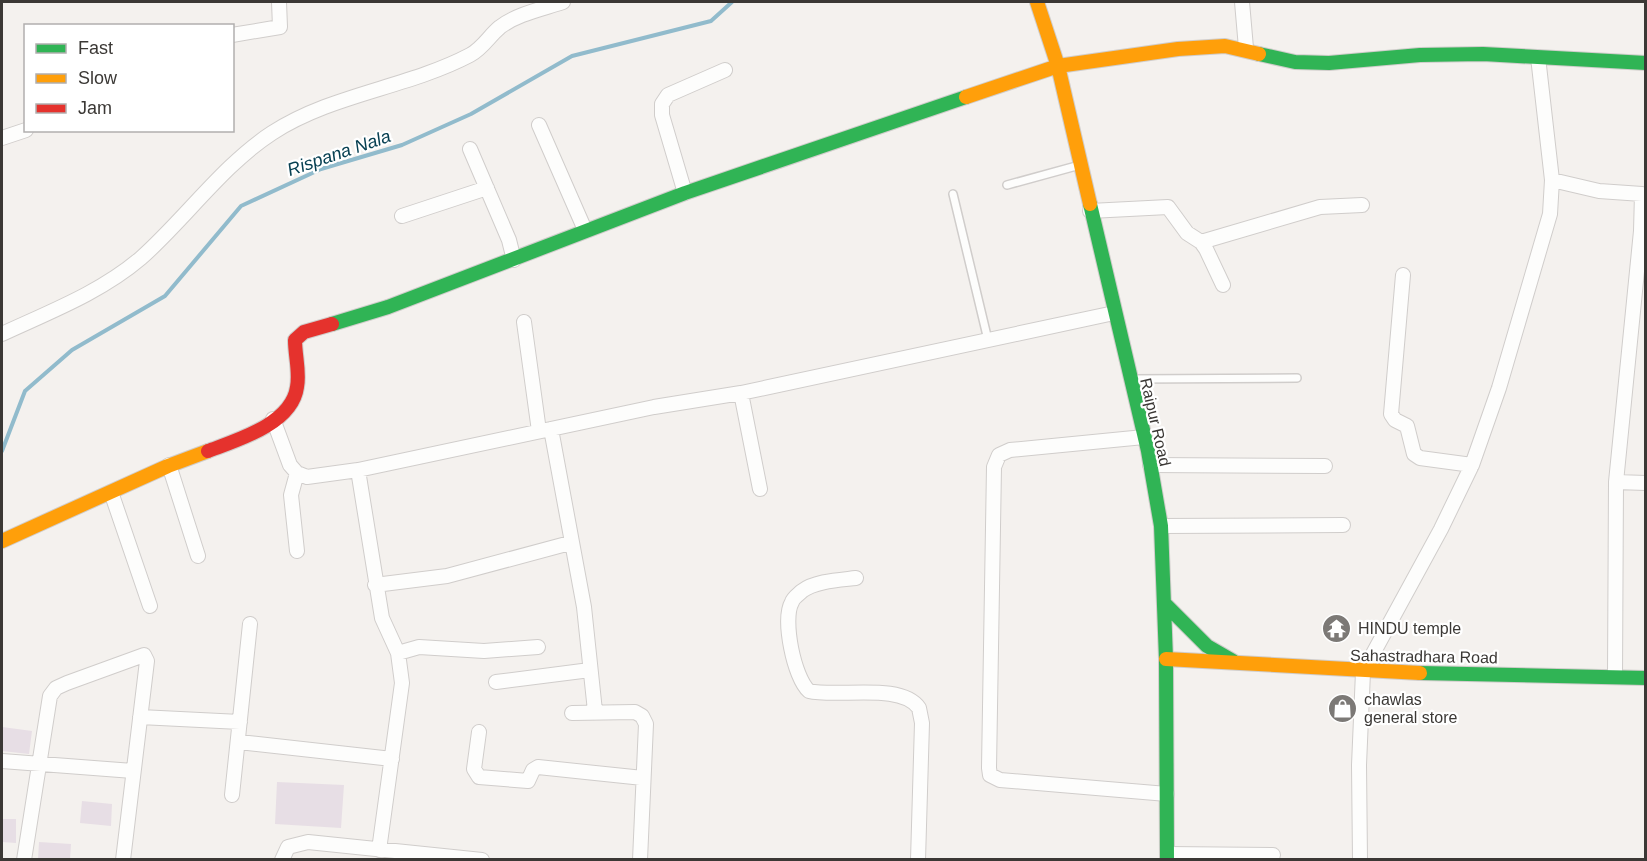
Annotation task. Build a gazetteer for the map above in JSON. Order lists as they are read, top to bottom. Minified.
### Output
{"streets":{"street":["Raipur Road","Sahastradhara Road"]},"crossings":[["Raipur Road","Sahastradhara Road"]],"water":["Rispana Nala"],"places":{"temple":["HINDU temple"],"shop":["chawlas general store"]},"legend":["Fast","Slow","Jam"]}
